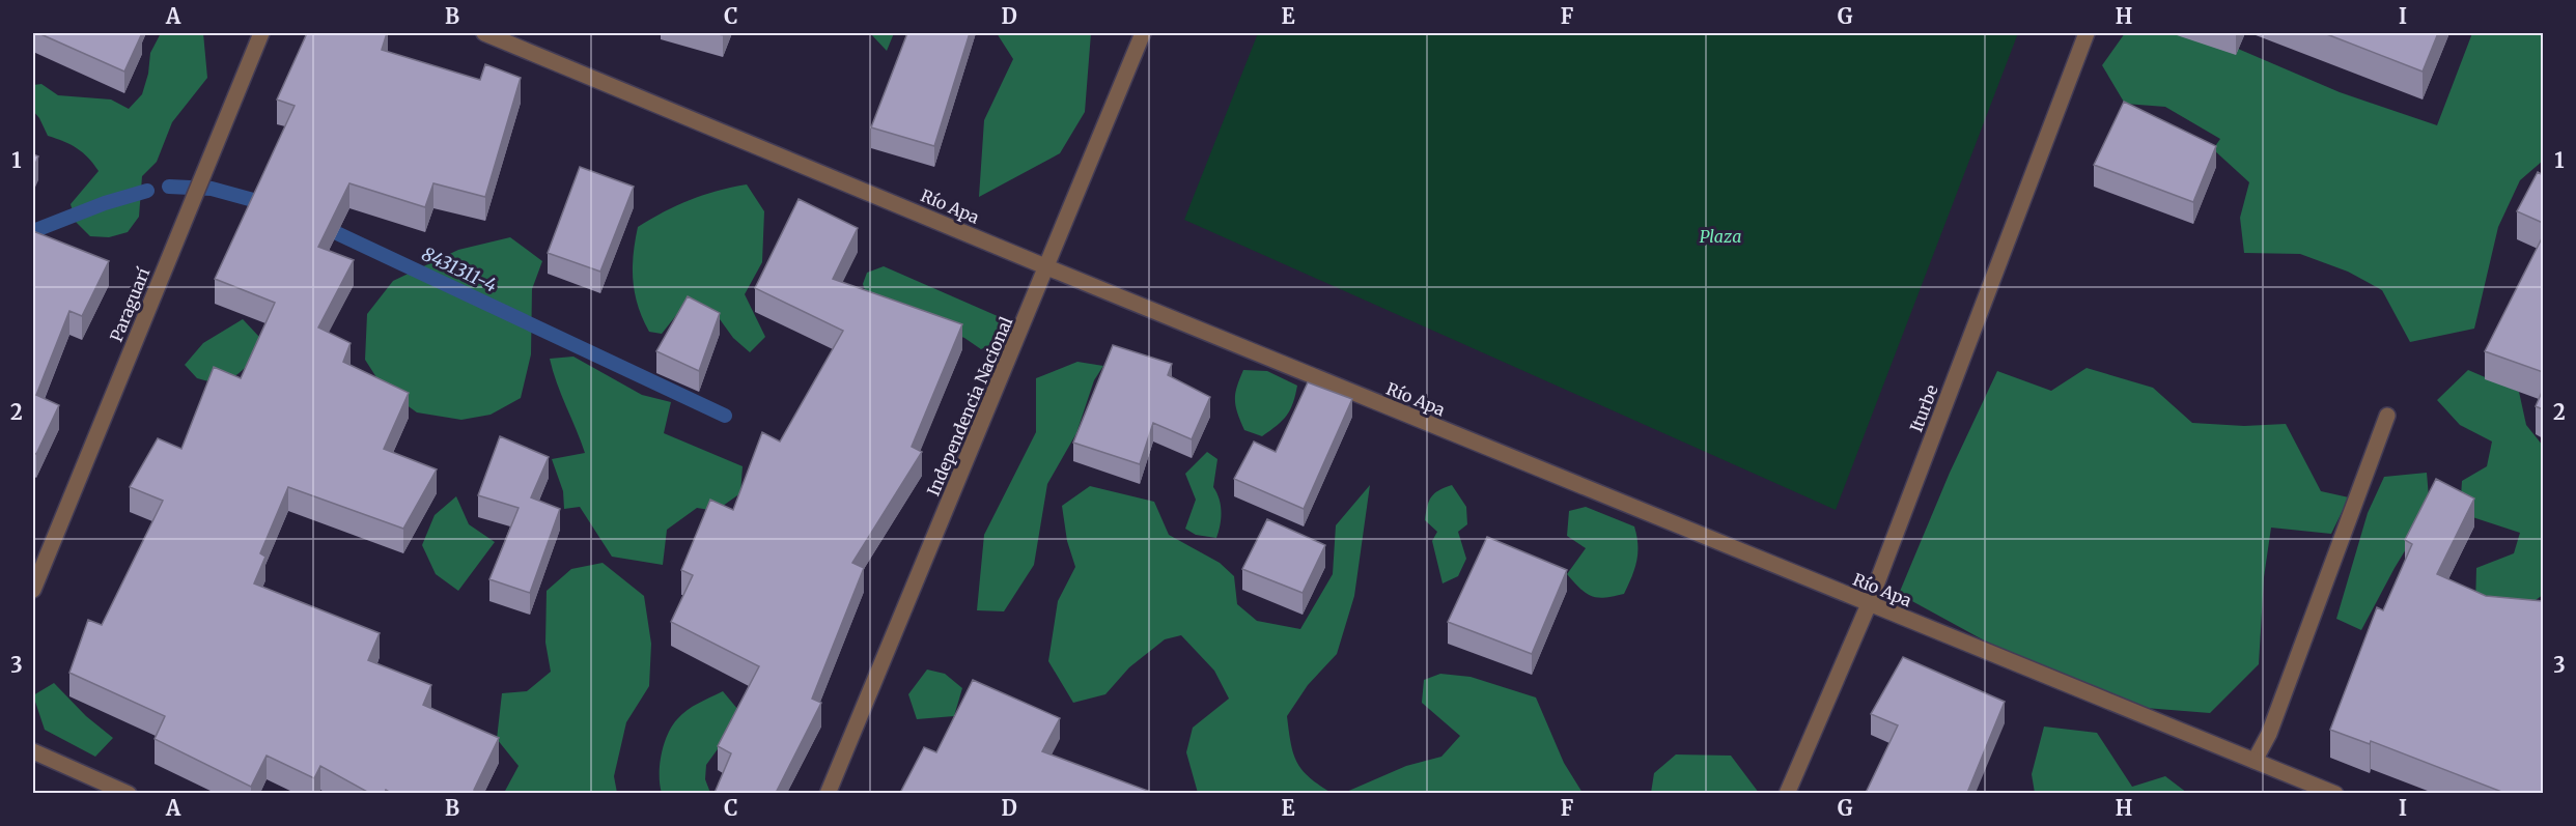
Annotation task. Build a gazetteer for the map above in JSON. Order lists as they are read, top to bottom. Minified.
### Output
{"streets":{"street":["Río Apa","Paraguarí","Independencia Nacional","Iturbe"]},"crossings":[["Río Apa","Independencia Nacional"],["Río Apa","Iturbe"]],"water":["8431311-4"],"parks":["Plaza"],"grid":{"columns":["A","B","C","D","E","F","G","H","I"],"rows":["1","2","3"]}}
